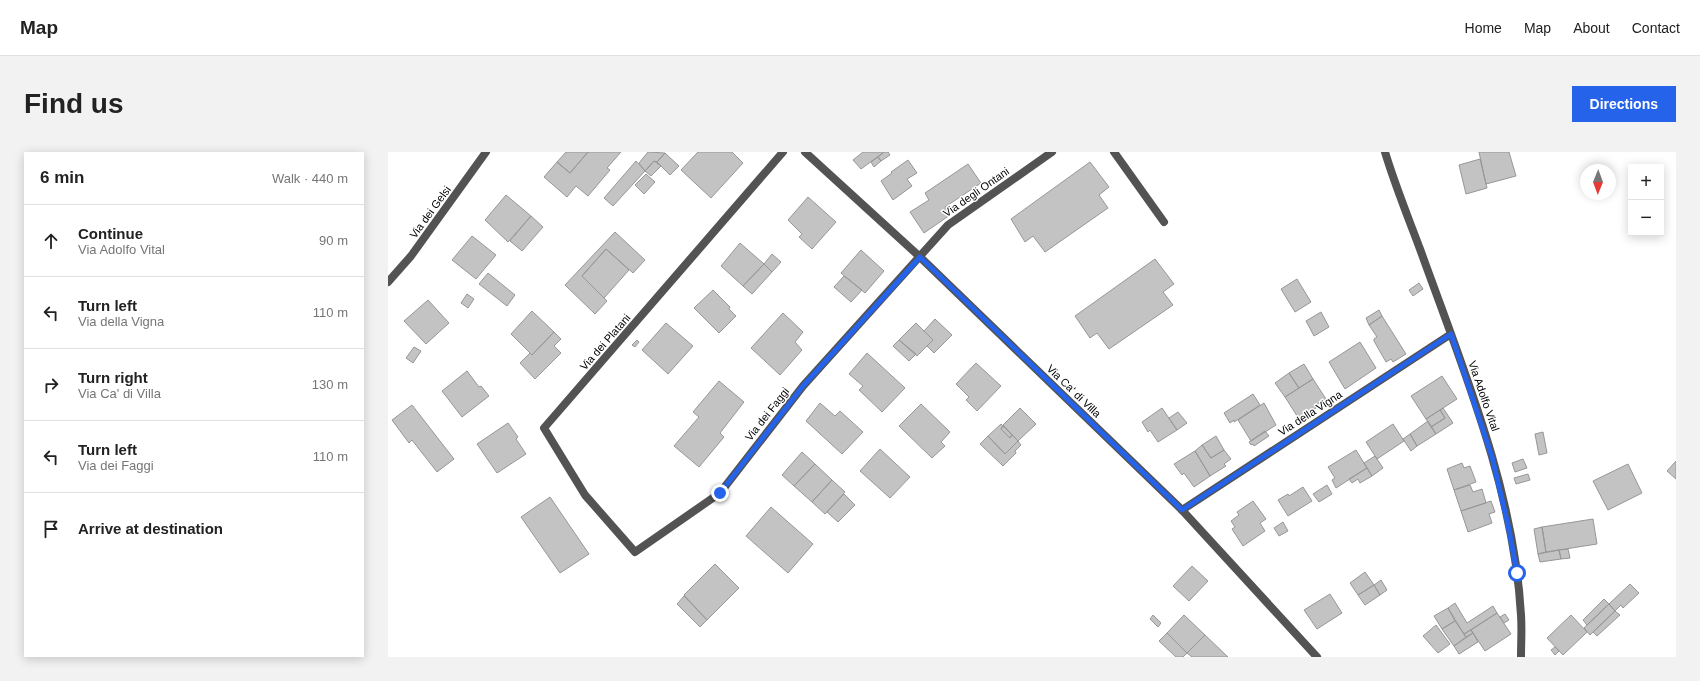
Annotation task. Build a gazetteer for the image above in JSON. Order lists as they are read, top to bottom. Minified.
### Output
{"streets":{"street":["Via degli Ontani","Via dei Gelsi","Via dei Platani","Via Ca' di Villa","Via Adolfo Vital","Via della Vigna","Via dei Faggi"]},"crossings":[["Via degli Ontani","Via Ca' di Villa"],["Via degli Ontani","Via dei Faggi"],["Via dei Platani","Via dei Faggi"],["Via Ca' di Villa","Via della Vigna"],["Via Ca' di Villa","Via dei Faggi"],["Via Adolfo Vital","Via della Vigna"]],"north":"bottom","page":{"header":"Map","nav":["Home","Map","About","Contact"],"buttons":"Directions","title":"Find us","heading":["6 min","Walk · 440 m"],"map_buttons":["+","−"],"list":[["Continue","Via Adolfo Vital","90 m"],["Turn left","Via della Vigna","110 m"],["Turn right","Via Ca' di Villa","130 m"],["Turn left","Via dei Faggi","110 m"],"Arrive at destination"]}}
